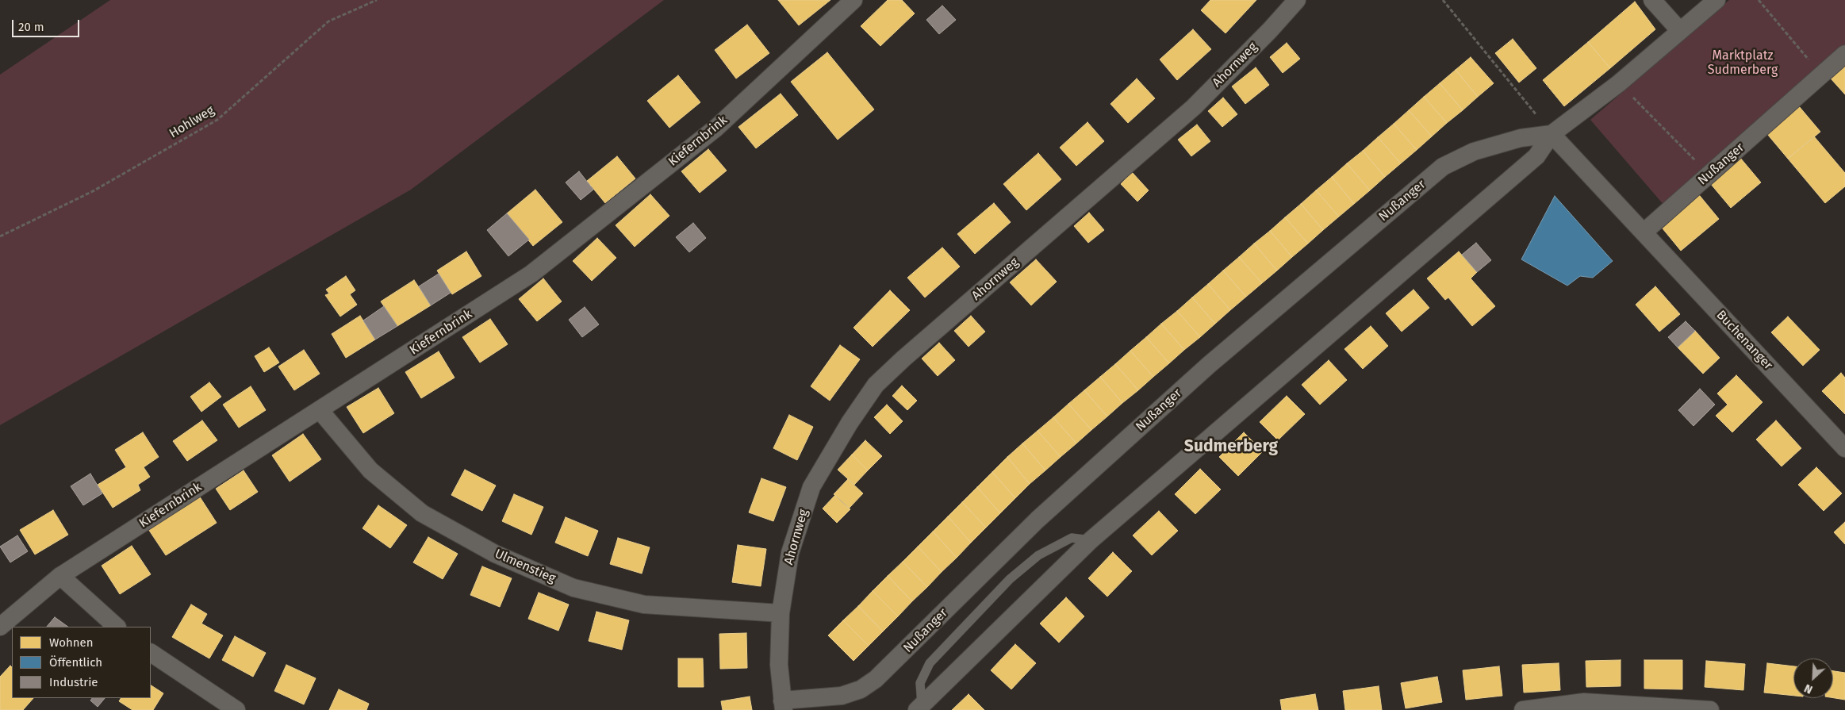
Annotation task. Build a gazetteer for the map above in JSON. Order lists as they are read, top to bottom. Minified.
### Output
{"streets":{"street":["Ahornweg","Kiefernbrink","Nußanger","Buchenanger","Ulmenstieg"],"path":["Hohlweg"]},"crossings":[["Ahornweg","Nußanger"],["Ahornweg","Ulmenstieg"],["Kiefernbrink","Ulmenstieg"],["Nußanger","Buchenanger"]],"districts":["Sudmerberg"],"parks":["Marktplatz Sudmerberg"],"legend":["Wohnen","Öffentlich","Industrie"],"scale_bar":"20 m","north":"bottom left"}
